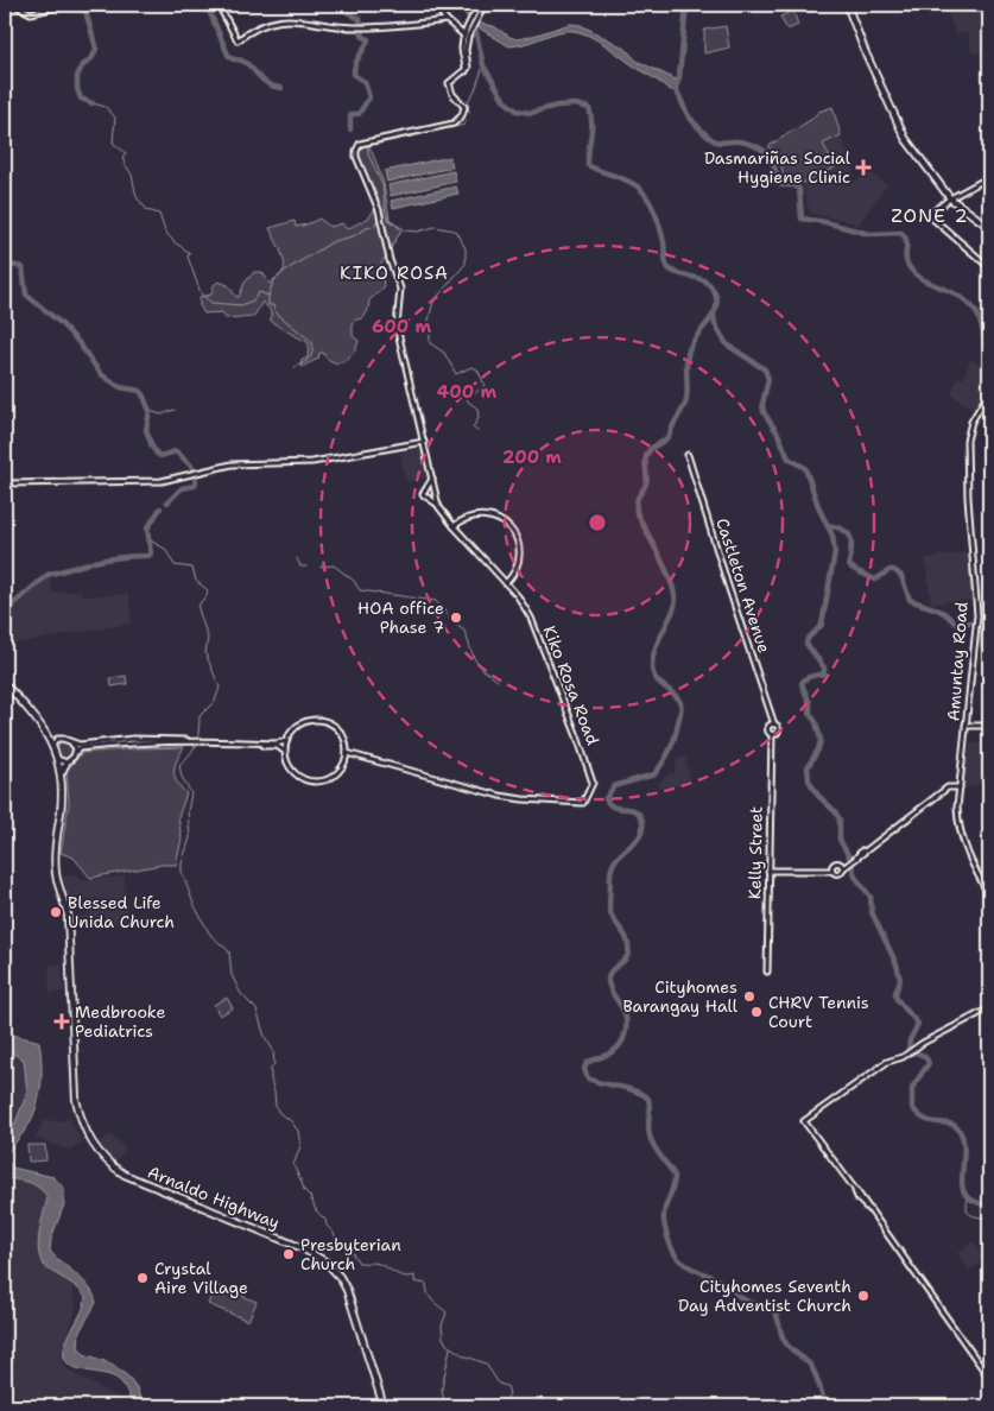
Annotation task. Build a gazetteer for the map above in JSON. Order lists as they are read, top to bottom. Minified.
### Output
{"streets":{"main road":["Arnaldo Highway"],"street":["Castleton Avenue","Amuntay Road","Kiko Rosa Road","Kelly Street"]},"crossings":[["Castleton Avenue","Kelly Street"]],"districts":["ZONE 2","KIKO ROSA"],"places":{"health":["Dasmariñas Social Hygiene Clinic","Medbrooke Pediatrics"],"other":["HOA office Phase 7","Blessed Life Unida Church","Cityhomes Barangay Hall","CHRV Tennis Court","Presbyterian Church","Crystal Aire Village","Cityhomes Seventh Day Adventist Church"]},"rings":["600 m","400 m","200 m"]}
